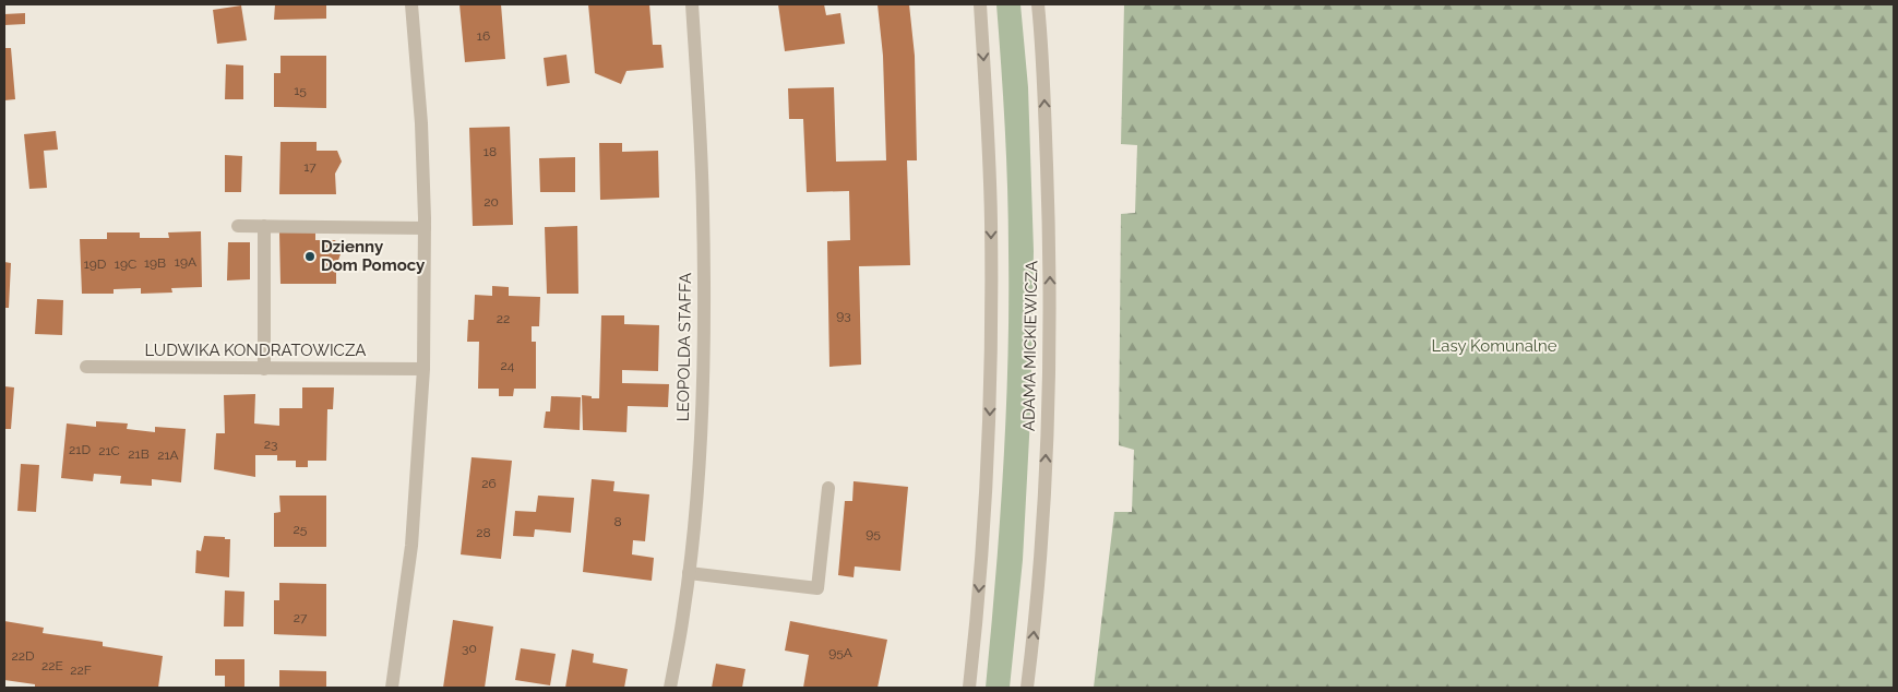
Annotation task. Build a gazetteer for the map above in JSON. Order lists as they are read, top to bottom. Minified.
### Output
{"streets":{"street":["ADAMA MICKIEWICZA","LEOPOLDA STAFFA","LUDWIKA KONDRATOWICZA"]},"parks":["Lasy Komunalne"],"places":["Dzienny Dom Pomocy"],"house_numbers":["16","15","18","17","20","19A","19B","19D","19C","93","22","24","23","21D","21C","21B","21A","26","8","25","28","95","27","30","95A","22D","22E","22F"]}
